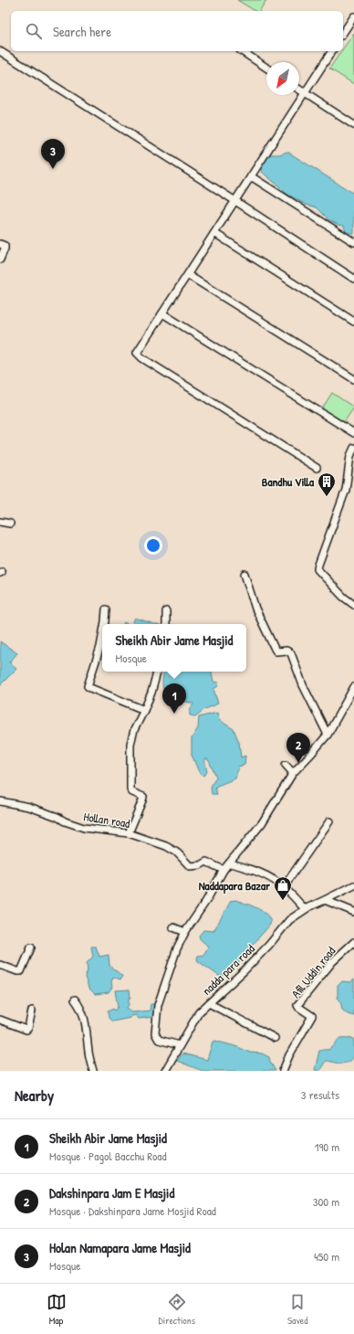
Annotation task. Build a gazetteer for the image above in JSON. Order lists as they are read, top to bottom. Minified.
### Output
{"streets":{"street":["Hollan road","nadda para road","Afil Uddin road"]},"places":{"building":["Bandhu Villa"],"shop":["Naddapara Bazar"]},"north":"bottom left","page":{"search":"Search here","pins":["3","1","2"],"popup":["Sheikh Abir Jame Masjid","Mosque"],"heading":["Nearby","3 results"],"list":[{"mark":"1","name":"Sheikh Abir Jame Masjid","note":"Mosque · Pagol Bacchu Road","value":"190 m"},{"mark":"2","name":"Dakshinpara Jam E Masjid","note":"Mosque · Dakshinpara Jame Mosjid Road","value":"300 m"},{"mark":"3","name":"Holan Namapara Jame Masjid","note":"Mosque","value":"450 m"}],"nav":["Map","Directions","Saved"]}}
